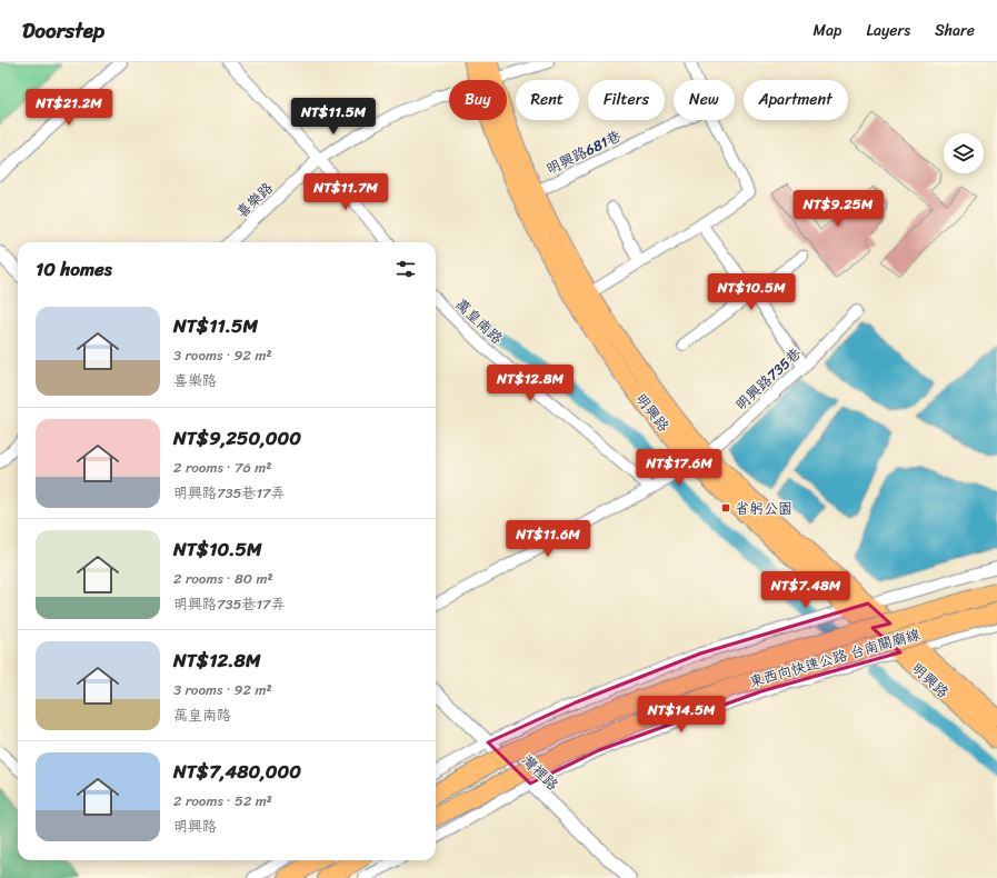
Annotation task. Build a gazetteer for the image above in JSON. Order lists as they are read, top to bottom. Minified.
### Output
{"streets":{"highway":["東西向快速公路 台南關廟線"],"main road":["明興路"],"street":["明興路681巷","喜樂路","萬皇南路","明興路735巷","灣裡路"]},"crossings":[["明興路681巷","明興路"],["萬皇南路","明興路735巷"],["明興路735巷","明興路"]],"places":{"transit":["省躬公園"]},"page":{"header":"Doorstep","nav":["Map","Layers","Share"],"chip":["Buy","Rent","Filters","New","Apartment"],"price":["NT$21.2M","NT$11.5M","NT$11.7M","NT$9.25M","NT$10.5M","NT$12.8M","NT$17.6M","NT$11.6M","NT$7.48M","NT$14.5M"],"heading":"10 homes","list":[{"name":"NT$11.5M","note":"3 rooms · 92 m² · 喜樂路"},{"name":"NT$9,250,000","note":"2 rooms · 76 m² · 明興路735巷17弄"},{"name":"NT$10.5M","note":"2 rooms · 80 m² · 明興路735巷17弄"},{"name":"NT$12.8M","note":"3 rooms · 92 m² · 萬皇南路"},{"name":"NT$7,480,000","note":"2 rooms · 52 m² · 明興路"}]}}
